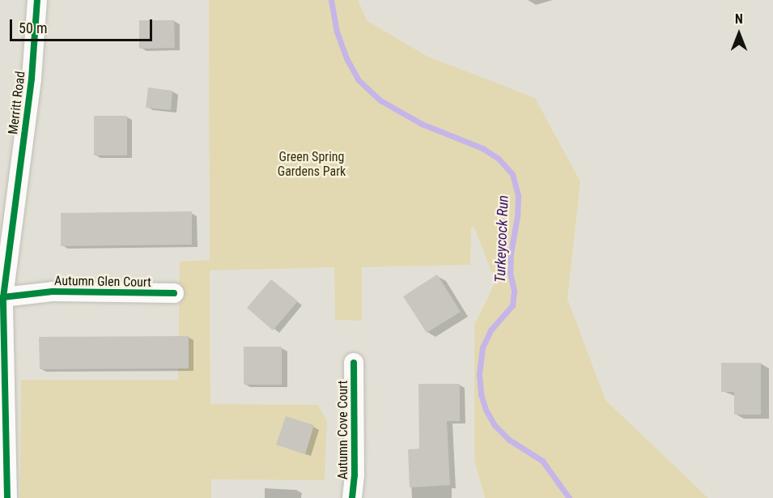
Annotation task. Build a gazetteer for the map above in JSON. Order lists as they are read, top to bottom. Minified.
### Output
{"streets":{"street":["Merritt Road","Autumn Glen Court","Autumn Cove Court"]},"crossings":[["Merritt Road","Autumn Glen Court"]],"water":["Turkeycock Run"],"parks":["Green Spring Gardens Park"],"scale_bar":"50 m","north":"top"}
